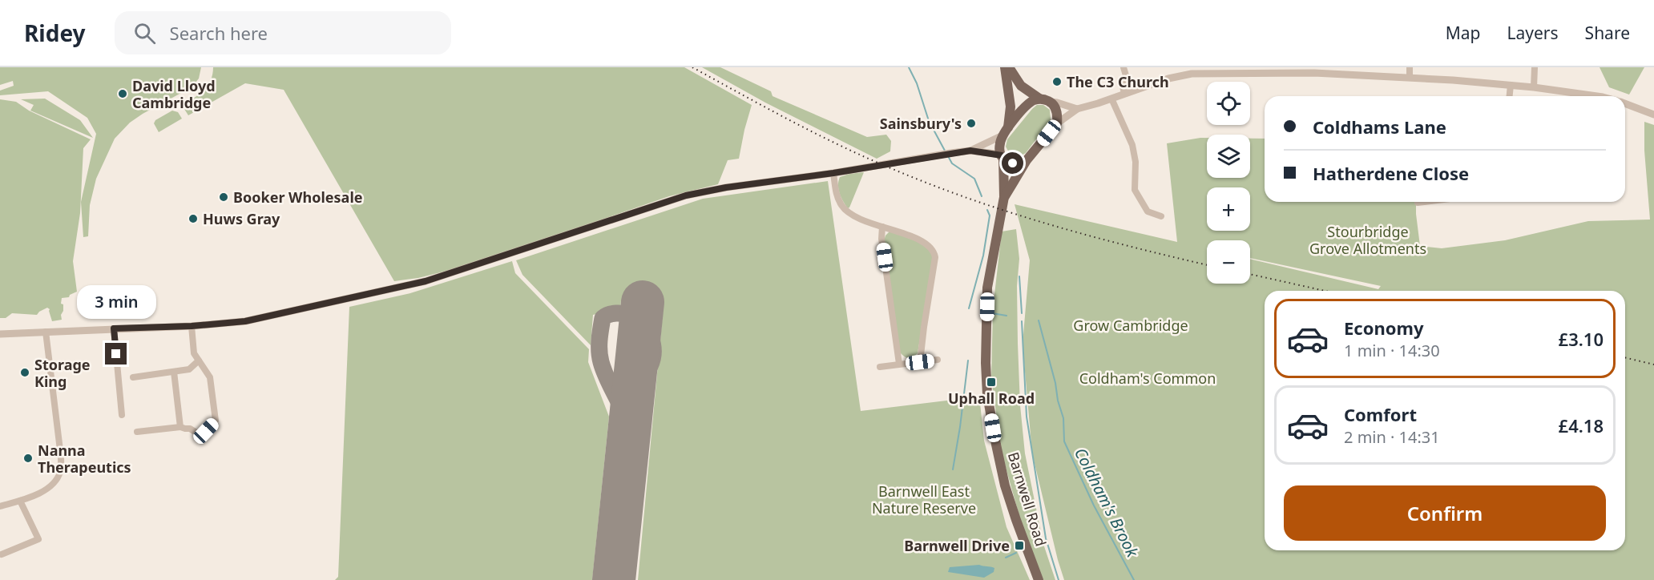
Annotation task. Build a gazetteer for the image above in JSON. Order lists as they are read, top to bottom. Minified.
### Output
{"streets":{"main road":["Barnwell Road"]},"water":["Coldham's Brook"],"parks":["Stourbridge Grove Allotments","Grow Cambridge","Coldham's Common","Barnwell East Nature Reserve"],"places":{"other":["The C3 Church","David Lloyd Cambridge","Sainsbury's","Booker Wholesale","Huws Gray","Storage King","Nanna Therapeutics"],"transit":["Uphall Road","Barnwell Drive"]},"page":{"header":"Ridey","search":"Search here","nav":["Map","Layers","Share"],"map_buttons":["+","−"],"banner":["Coldhams Lane","Hatherdene Close"],"bubble":"3 min","list":[{"name":"Economy","note":"1 min · 14:30","value":"£3.10"},{"name":"Comfort","note":"2 min · 14:31","value":"£4.18"}],"buttons":"Confirm"}}
